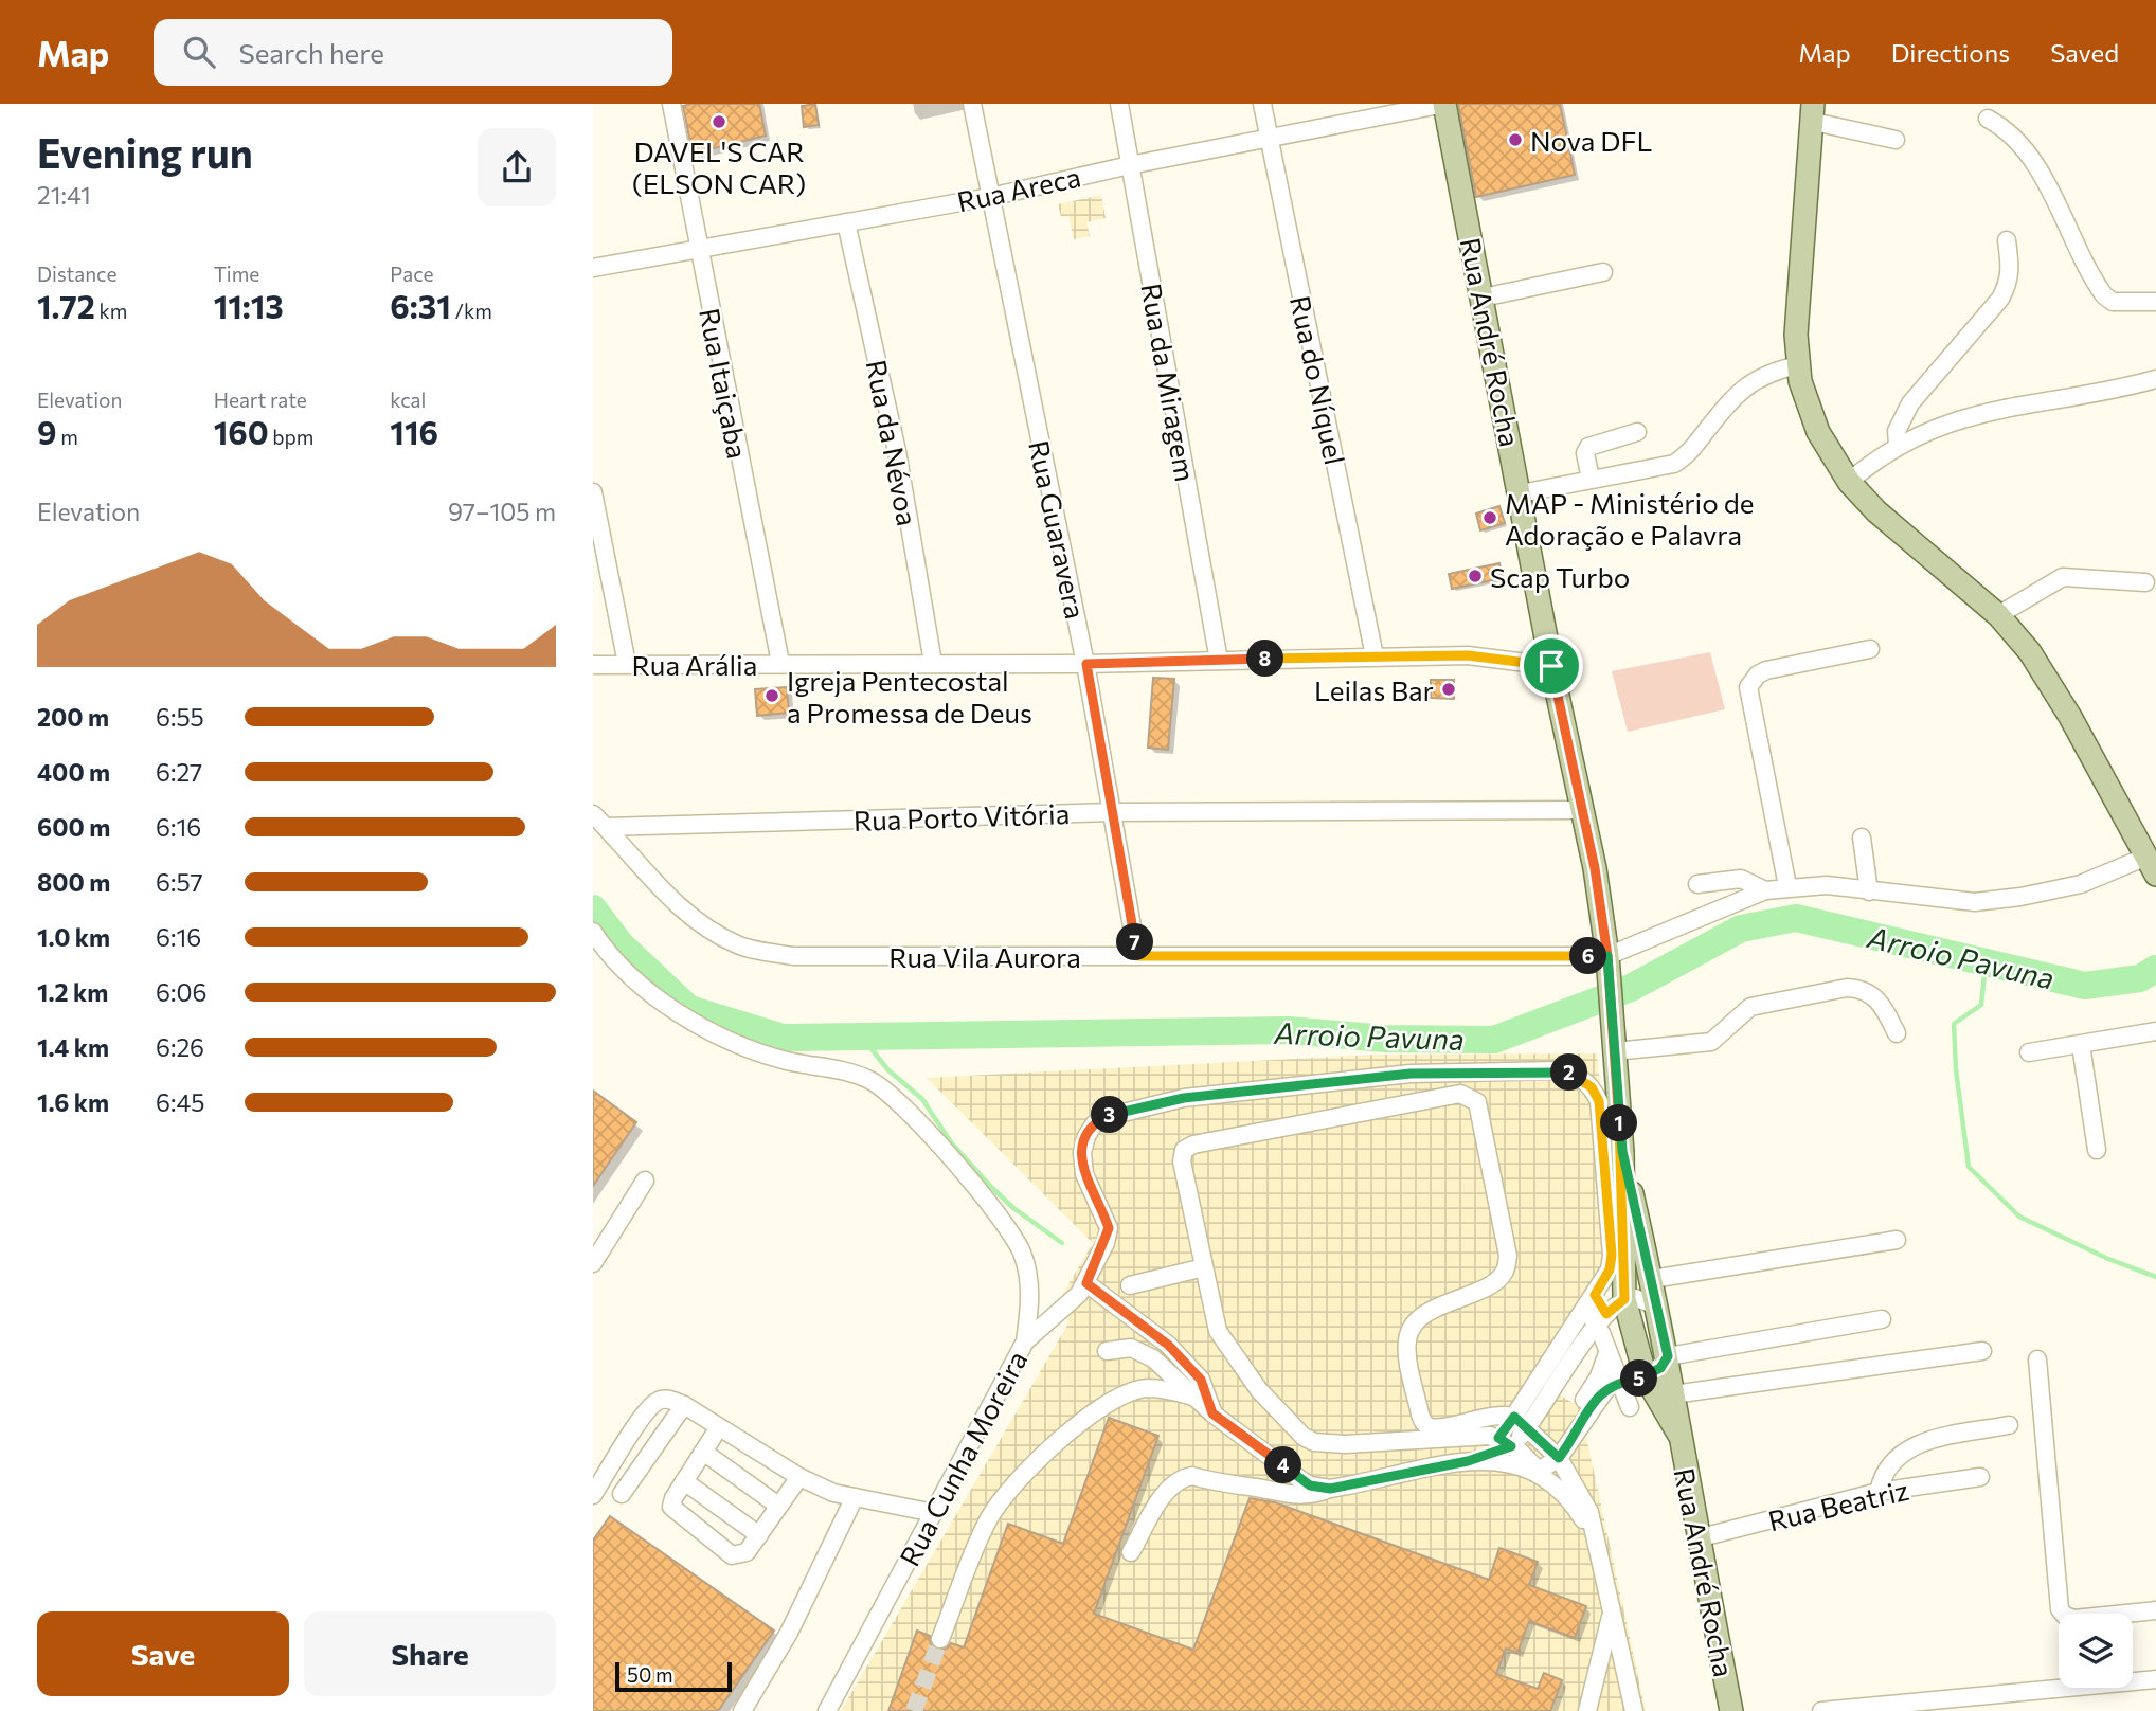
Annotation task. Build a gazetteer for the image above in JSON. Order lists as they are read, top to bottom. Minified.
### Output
{"streets":{"main road":["Rua André Rocha"],"street":["Rua Areca","Rua do Níquel","Rua da Miragem","Rua Itaiçaba","Rua da Névoa","Rua Guaravera","Rua Arália","Rua Porto Vitória","Rua Vila Aurora","Rua Cunha Moreira","Rua Beatriz"]},"crossings":[["Rua Areca","Rua André Rocha"],["Rua Areca","Rua do Níquel"],["Rua Areca","Rua da Miragem"],["Rua Areca","Rua Itaiçaba"],["Rua Areca","Rua da Névoa"],["Rua Areca","Rua Guaravera"],["Rua André Rocha","Rua Arália"],["Rua André Rocha","Rua Porto Vitória"],["Rua André Rocha","Rua Vila Aurora"],["Rua André Rocha","Rua Beatriz"],["Rua do Níquel","Rua Arália"],["Rua da Miragem","Rua Arália"],["Rua Itaiçaba","Rua Arália"],["Rua da Névoa","Rua Arália"],["Rua Guaravera","Rua Arália"],["Rua Guaravera","Rua Porto Vitória"],["Rua Guaravera","Rua Vila Aurora"],["Rua Porto Vitória","Rua Vila Aurora"]],"water":["Arroio Pavuna"],"places":["DAVEL'S CAR (ELSON CAR)","Nova DFL","MAP - Ministério de Adoração e Palavra","Scap Turbo","Leilas Bar","Igreja Pentecostal a Promessa de Deus"],"scale_bar":"50 m","page":{"header":"Map","search":"Search here","nav":["Map","Directions","Saved"],"heading":["Evening run","21:41"],"stats":[["Distance","1.72 km"],["Time","11:13"],["Pace","6:31 /km"],["Elevation","9 m"],["Heart rate","160 bpm"],["kcal","116"]],"chart":["Elevation","97–105 m"],"pins":["8","7","6","2","3","1","5","4"],"list":[{"name":"200 m","note":"6:55"},{"name":"400 m","note":"6:27"},{"name":"600 m","note":"6:16"},{"name":"800 m","note":"6:57"},{"name":"1.0 km","note":"6:16"},{"name":"1.2 km","note":"6:06"},{"name":"1.4 km","note":"6:26"},{"name":"1.6 km","note":"6:45"}],"buttons":["Save","Share"],"scale":"50 m"}}
